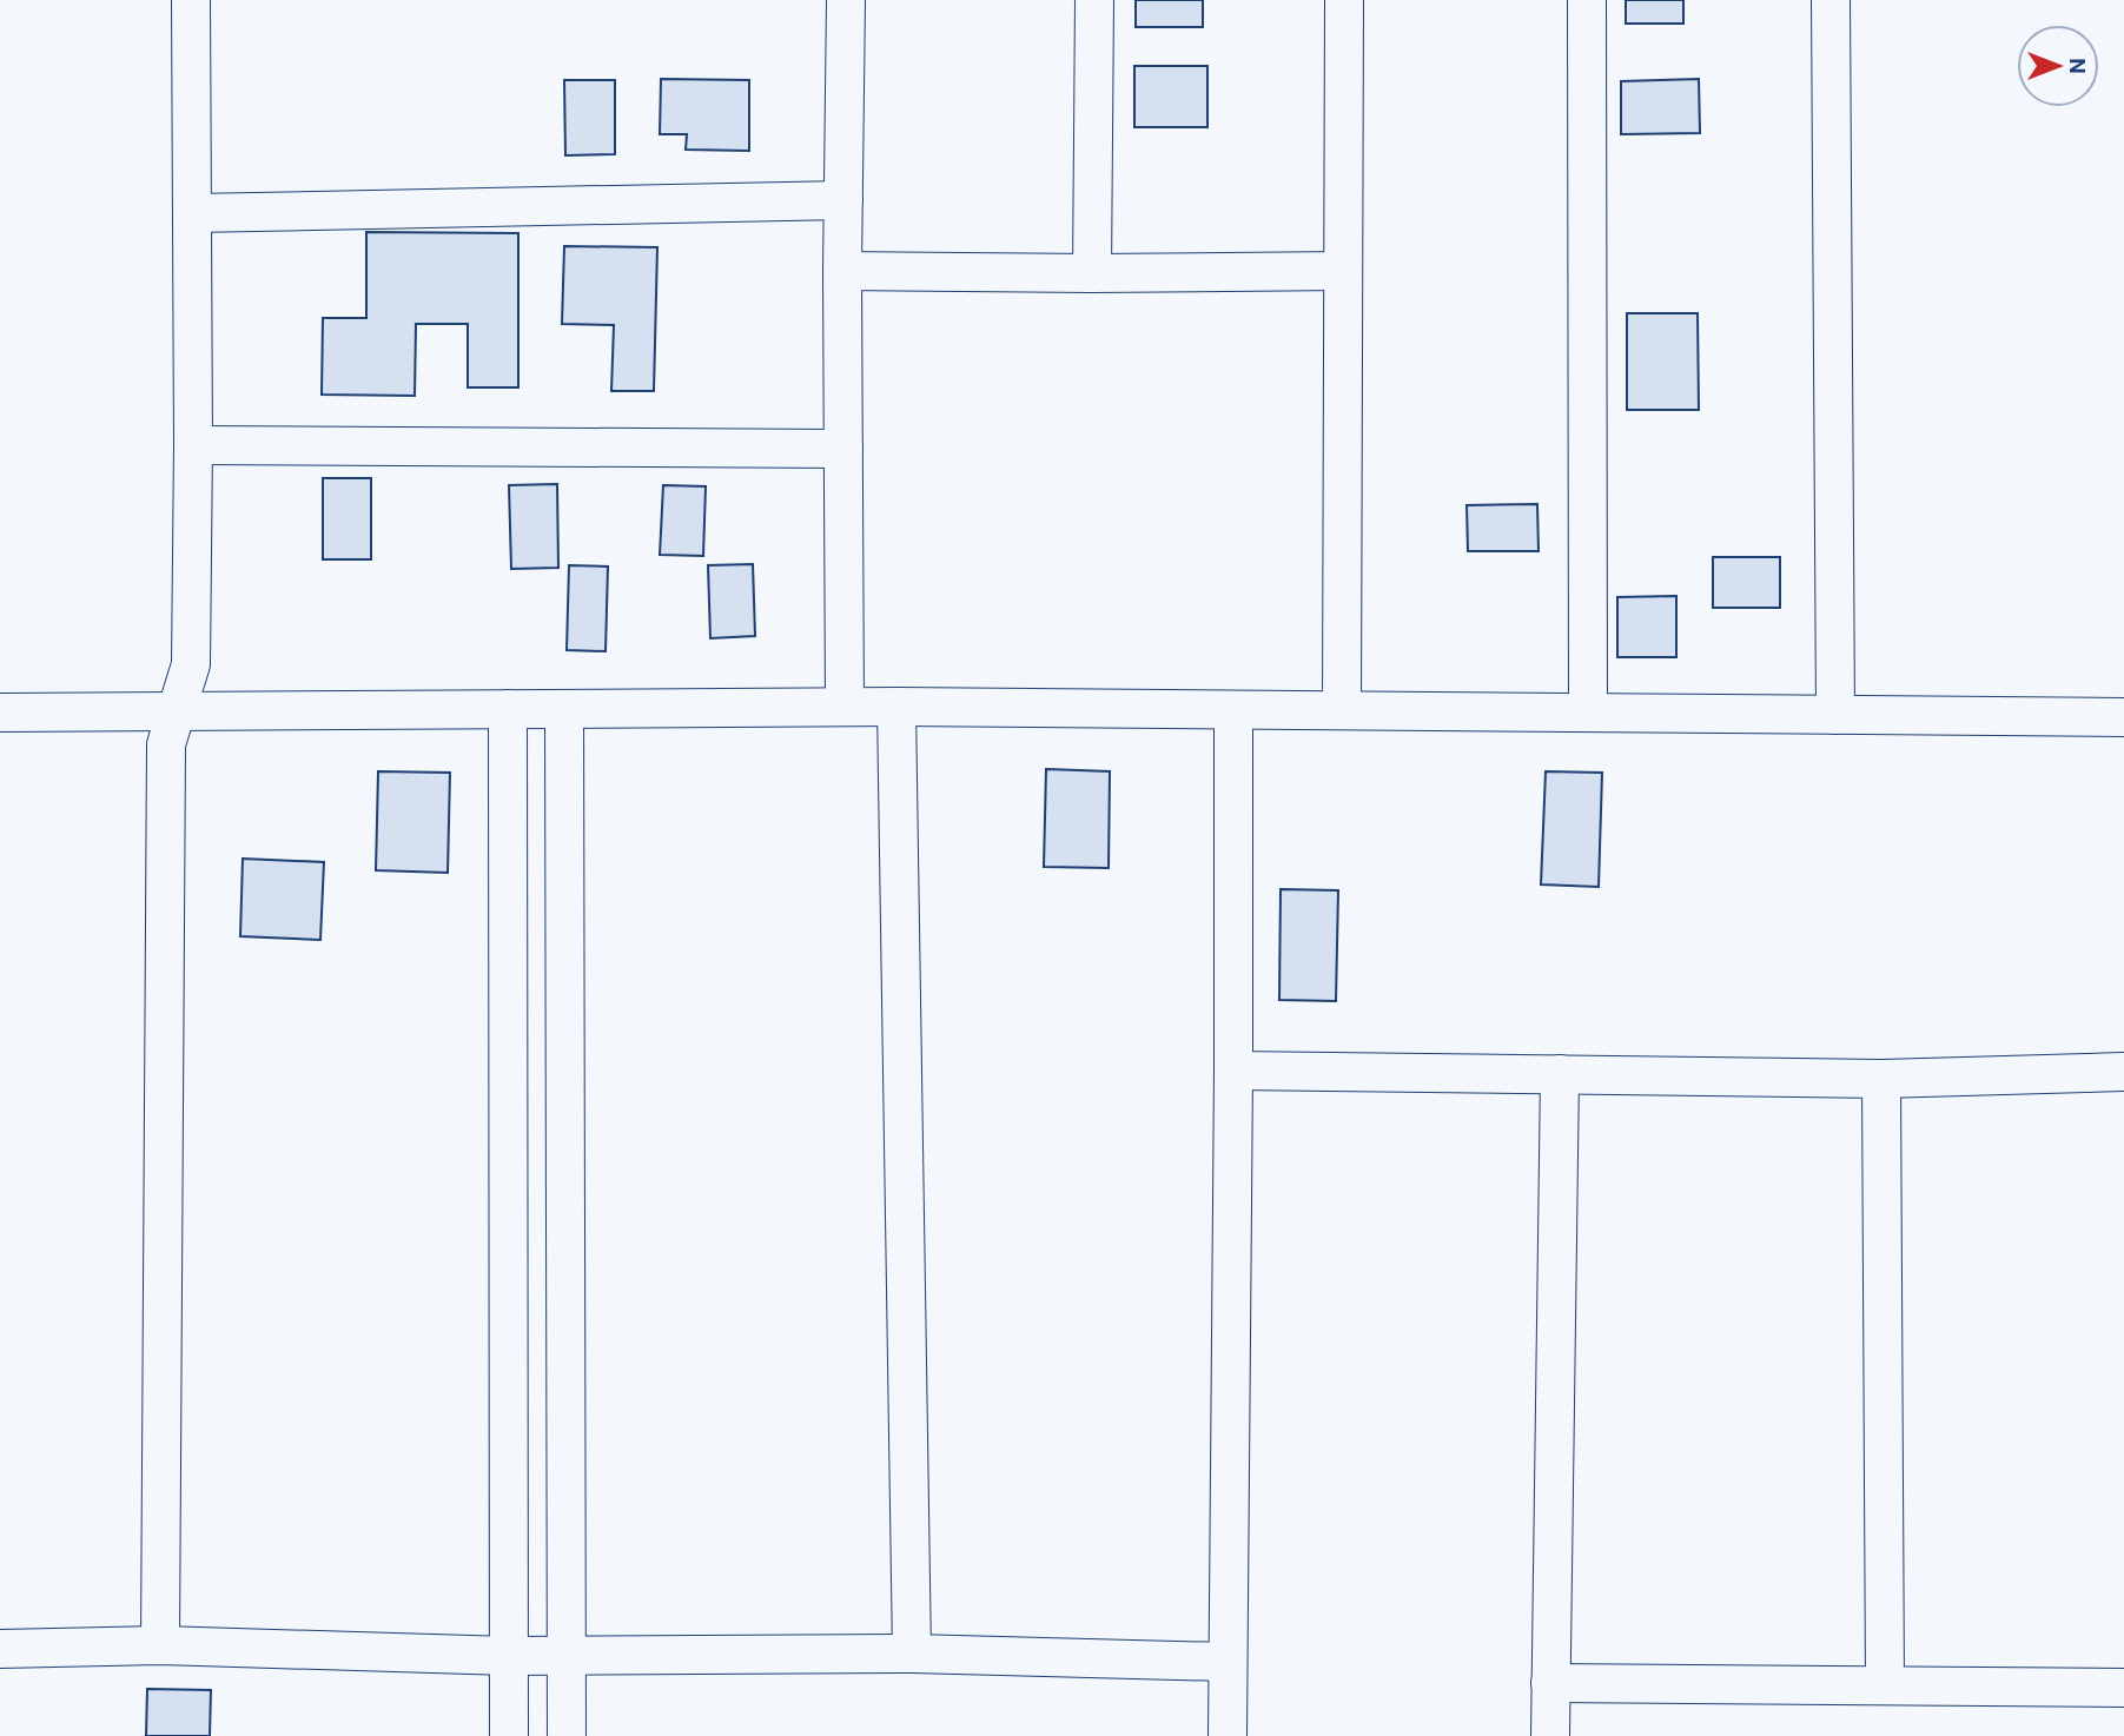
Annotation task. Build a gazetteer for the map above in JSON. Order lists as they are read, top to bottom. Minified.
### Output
{"north":"right"}
